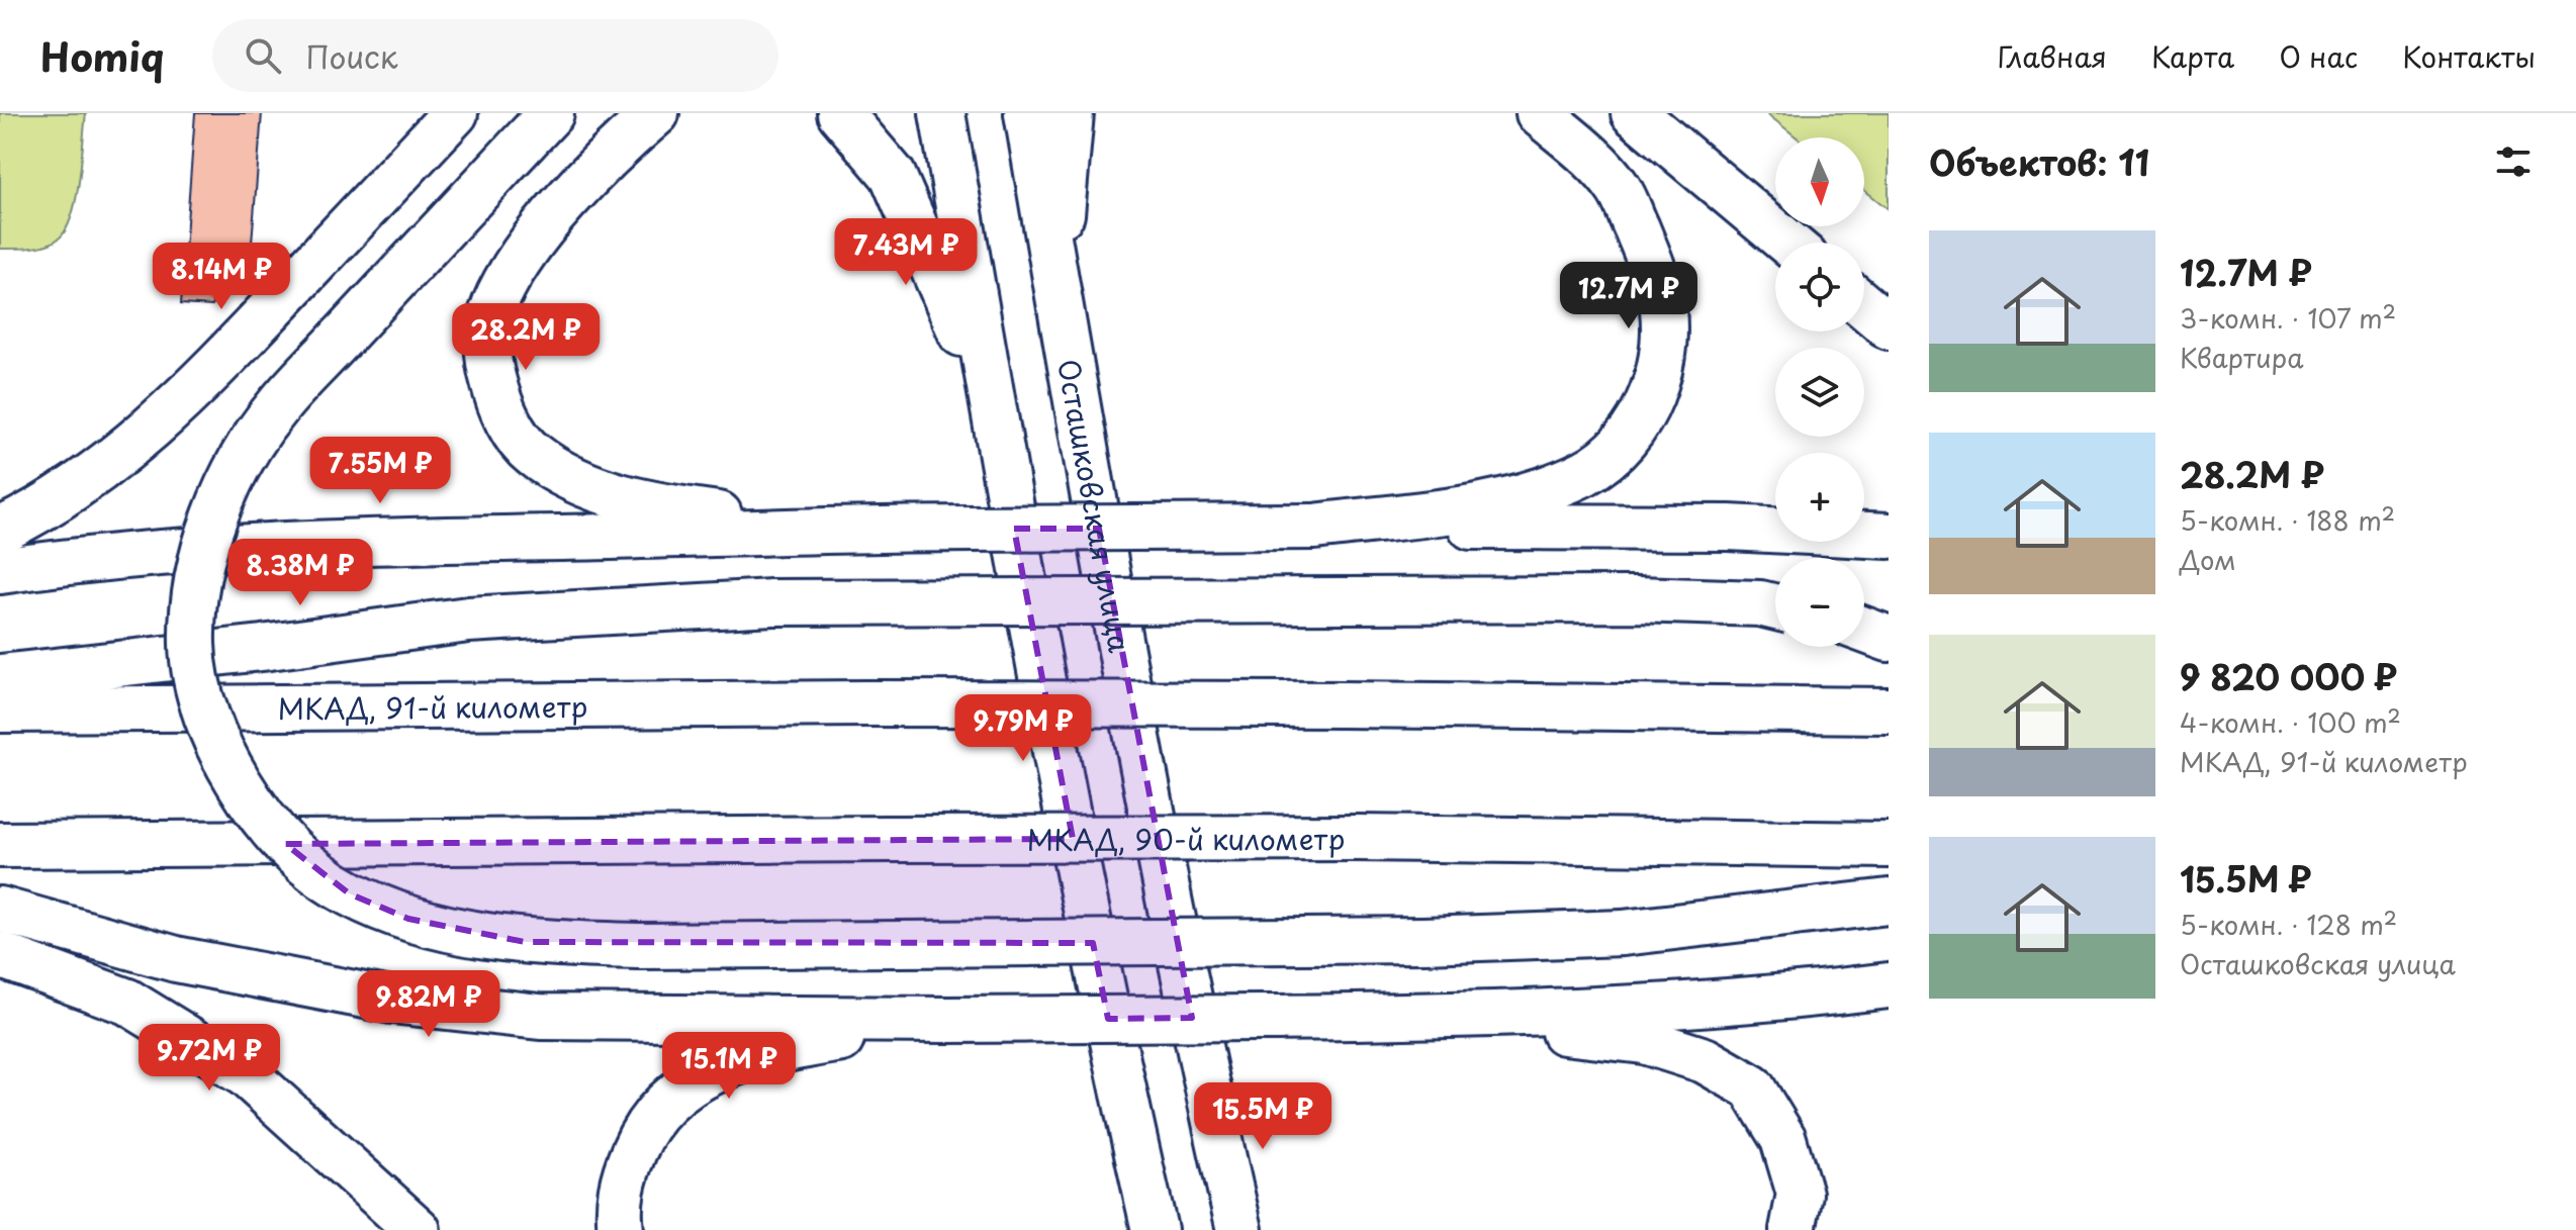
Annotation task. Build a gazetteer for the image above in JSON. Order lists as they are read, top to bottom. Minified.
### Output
{"streets":{"main road":["Осташковская улица","МКАД, 91-й километр","МКАД, 90-й километр"]},"north":"bottom","page":{"header":"Homiq","search":"Поиск","nav":["Главная","Карта","О нас","Контакты"],"heading":"Объектов: 11","map_buttons":["+","−"],"list":[{"name":"12.7M ₽","note":"3-комн. · 107 m² · Квартира"},{"name":"28.2M ₽","note":"5-комн. · 188 m² · Дом"},{"name":"9 820 000 ₽","note":"4-комн. · 100 m² · МКАД, 91-й километр"},{"name":"15.5M ₽","note":"5-комн. · 128 m² · Осташковская улица"}],"price":["7.43M ₽","8.14M ₽","12.7M ₽","28.2M ₽","7.55M ₽","8.38M ₽","9.79M ₽","9.82M ₽","9.72M ₽","15.1M ₽","15.5M ₽"]}}
